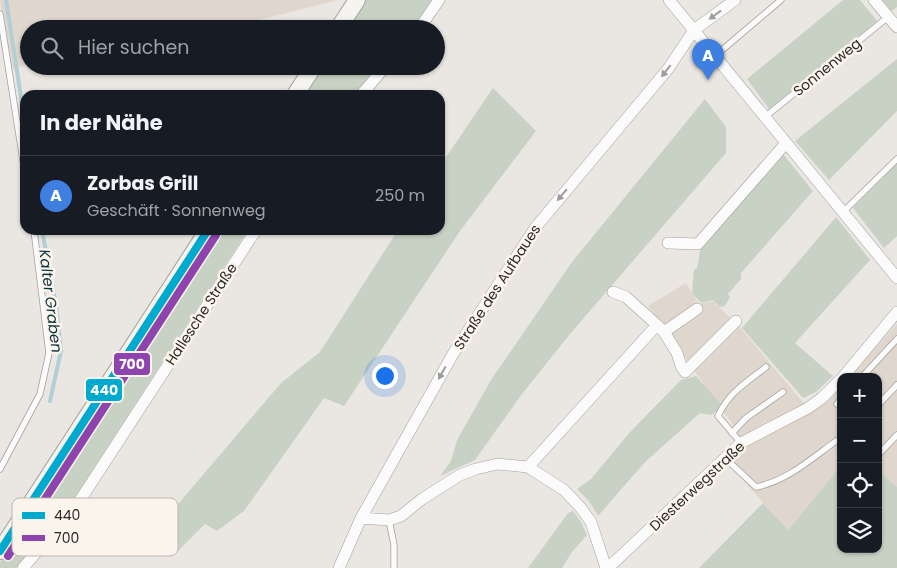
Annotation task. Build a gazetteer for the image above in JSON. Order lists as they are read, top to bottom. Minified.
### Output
{"streets":{"street":["Straße des Aufbaues","Hallesche Straße","Diesterwegstraße"],"lane":["Sonnenweg"]},"one_way":["Straße des Aufbaues"],"water":["Kalter Graben"],"lines":["transit line 440","transit line 700"],"legend":["440","700"],"page":{"search":"Hier suchen","pins":"A","heading":"In der Nähe","list":[{"mark":"A","name":"Zorbas Grill","note":"Geschäft · Sonnenweg","value":"250 m"}],"map_buttons":["+","−"]}}
